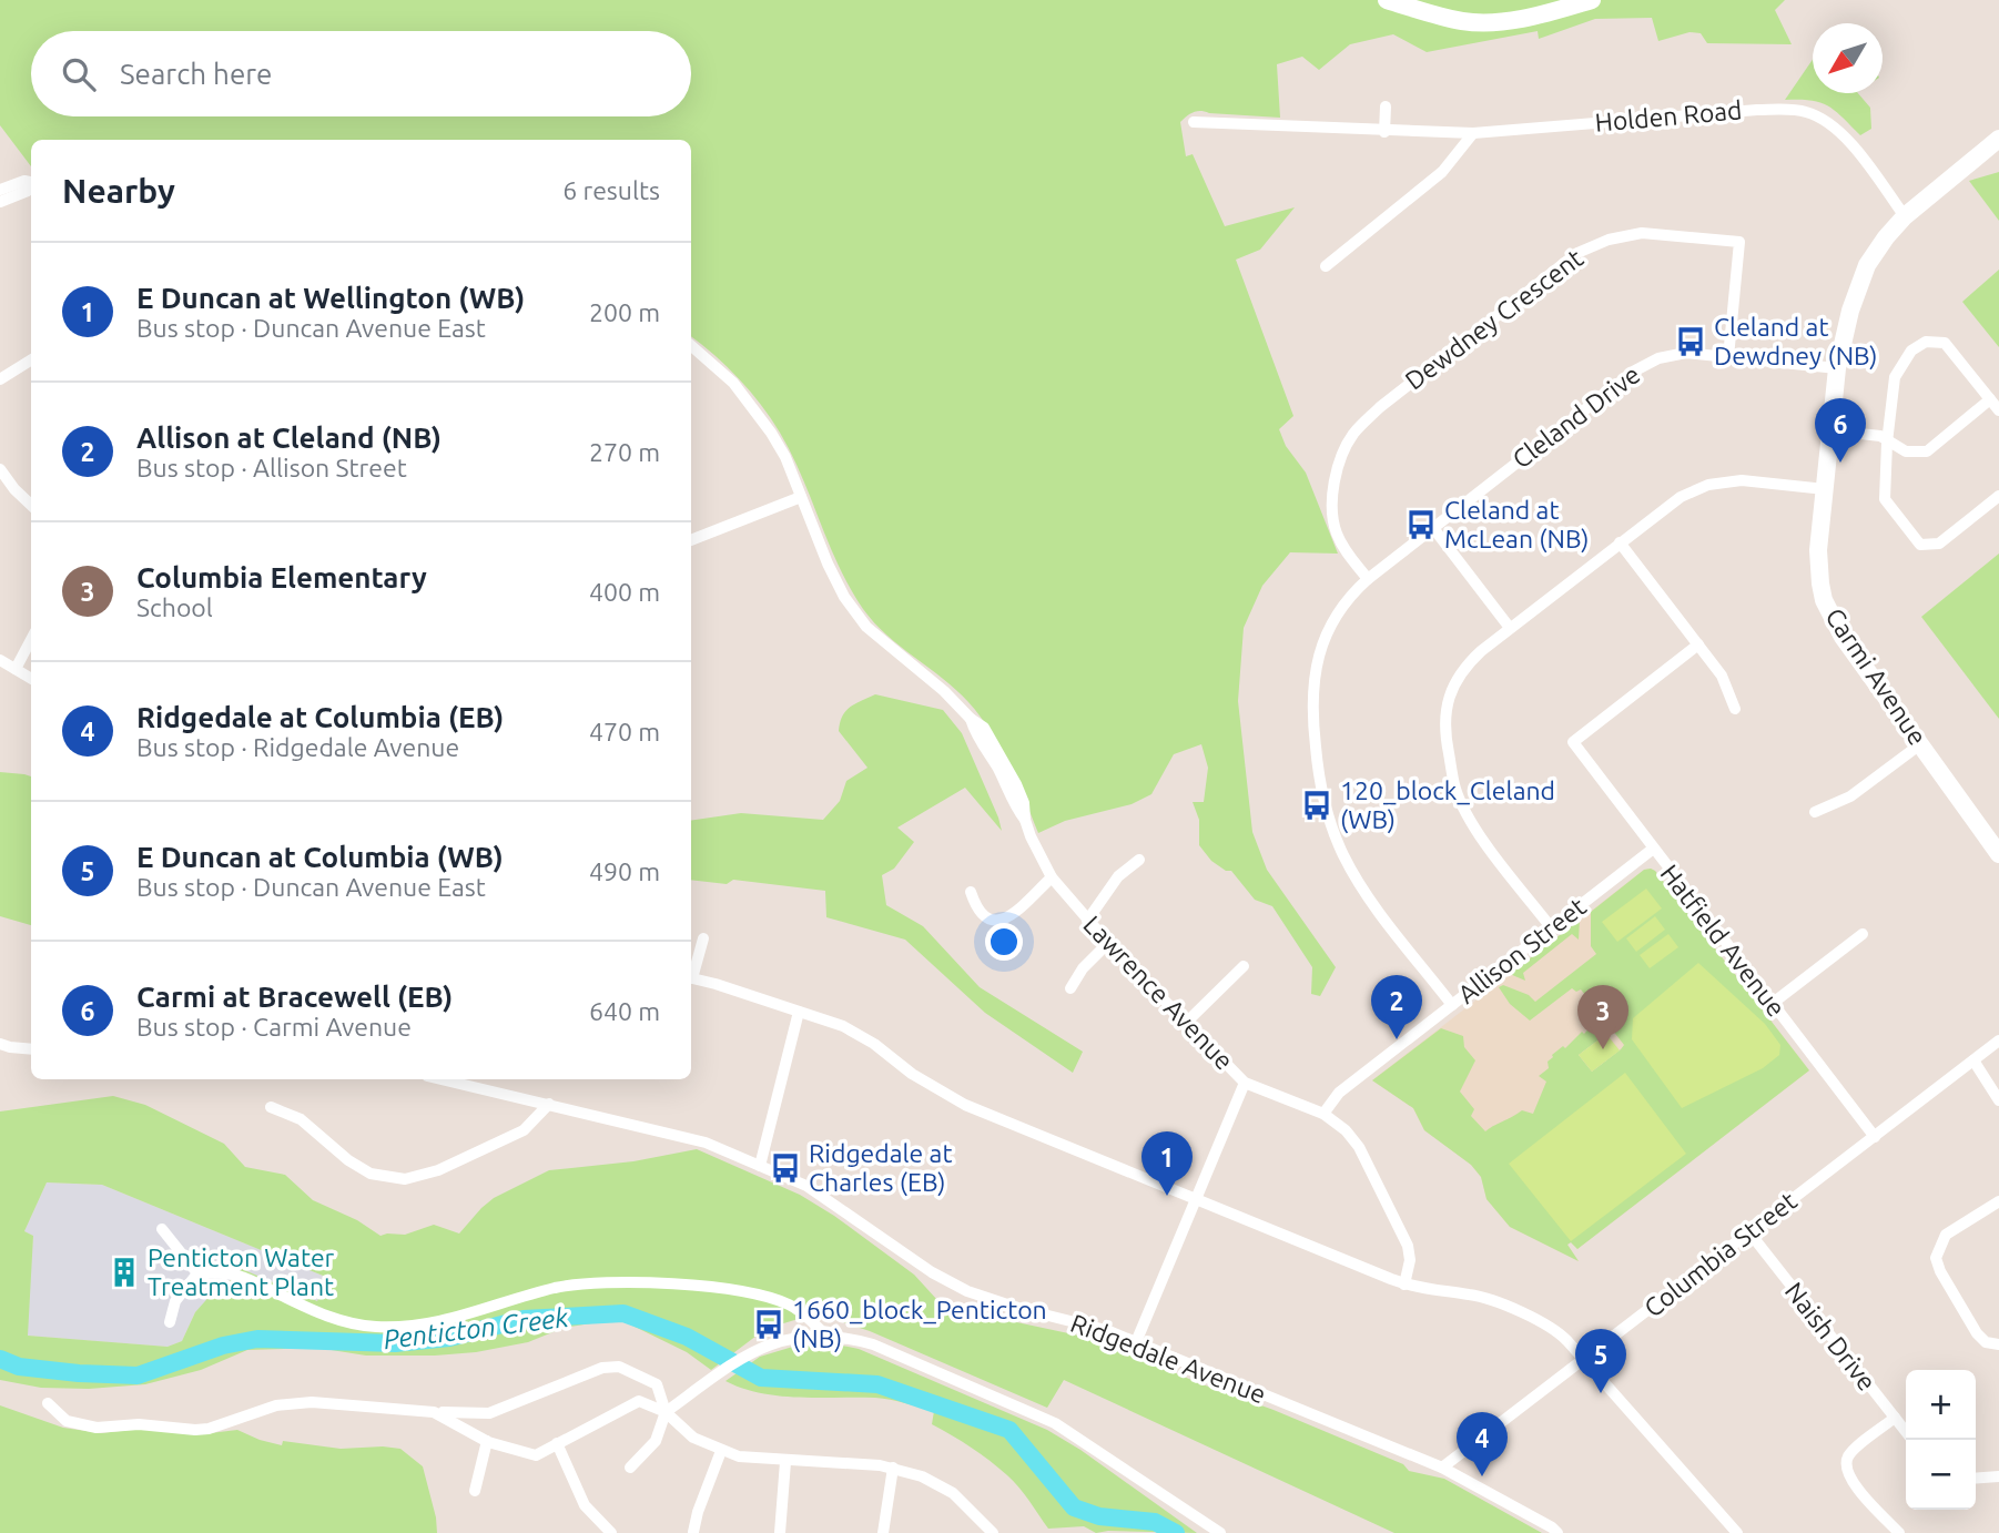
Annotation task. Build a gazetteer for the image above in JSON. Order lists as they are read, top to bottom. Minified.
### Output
{"streets":{"street":["Holden Road","Dewdney Crescent","Cleland Drive","Carmi Avenue","Hatfield Avenue","Allison Street","Lawrence Avenue","Columbia Street","Naish Drive","Ridgedale Avenue"]},"crossings":[["Holden Road","Carmi Avenue"],["Dewdney Crescent","Cleland Drive"],["Cleland Drive","Carmi Avenue"],["Cleland Drive","Allison Street"],["Hatfield Avenue","Allison Street"],["Hatfield Avenue","Columbia Street"],["Allison Street","Lawrence Avenue"],["Columbia Street","Naish Drive"],["Columbia Street","Ridgedale Avenue"]],"water":["Penticton Creek"],"places":{"bus stop":["Cleland at Dewdney (NB)","Cleland at McLean (NB)","120_block_Cleland (WB)","Ridgedale at Charles (EB)","1660_block_Penticton (NB)"],"building":["Penticton Water Treatment Plant"]},"north":"bottom left","page":{"search":"Search here","heading":["Nearby","6 results"],"list":[{"mark":"1","name":"E Duncan at Wellington (WB)","note":"Bus stop · Duncan Avenue East","value":"200 m"},{"mark":"2","name":"Allison at Cleland (NB)","note":"Bus stop · Allison Street","value":"270 m"},{"mark":"3","name":"Columbia Elementary","note":"School","value":"400 m"},{"mark":"4","name":"Ridgedale at Columbia (EB)","note":"Bus stop · Ridgedale Avenue","value":"470 m"},{"mark":"5","name":"E Duncan at Columbia (WB)","note":"Bus stop · Duncan Avenue East","value":"490 m"},{"mark":"6","name":"Carmi at Bracewell (EB)","note":"Bus stop · Carmi Avenue","value":"640 m"}],"pins":["6","2","3","1","5","4"],"map_buttons":["+","−"]}}
